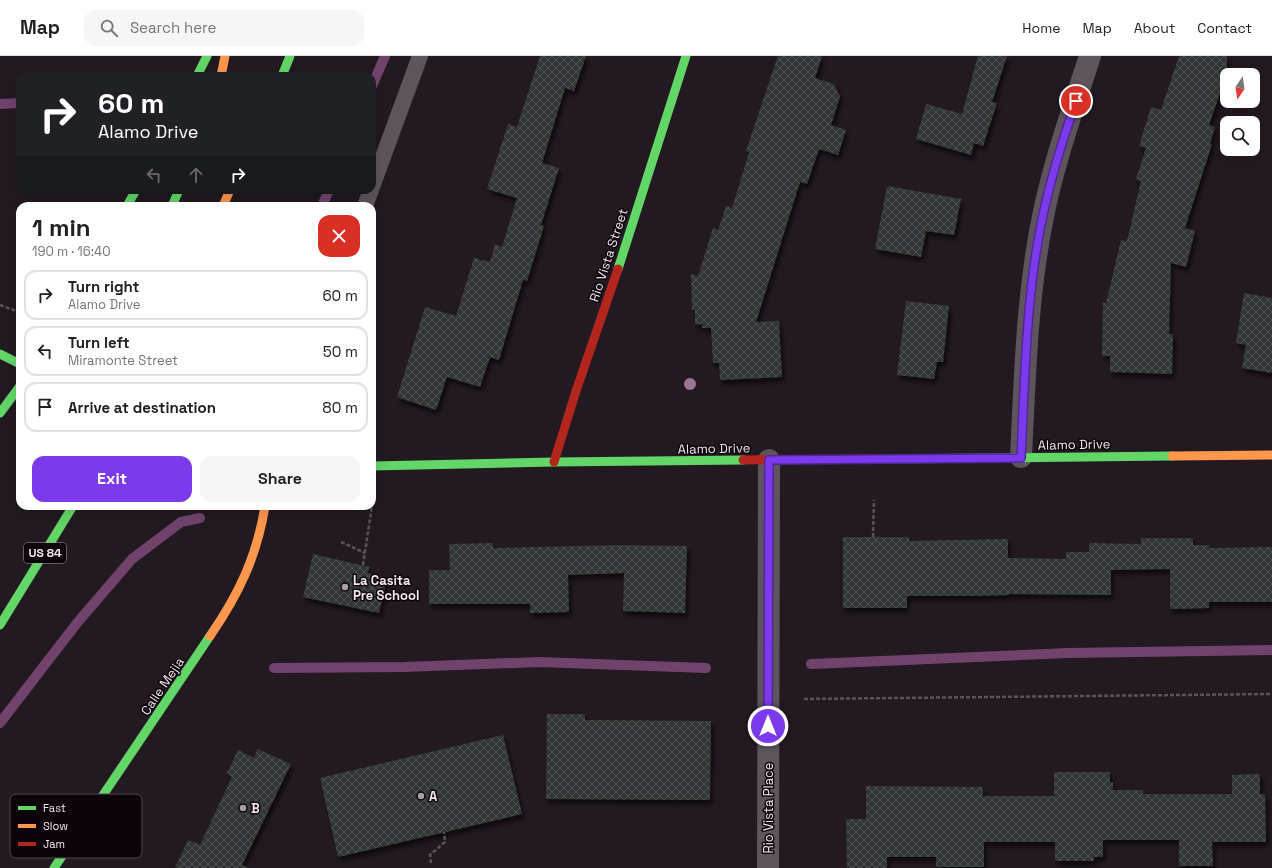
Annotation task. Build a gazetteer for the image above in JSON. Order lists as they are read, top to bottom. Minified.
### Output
{"streets":{"main road":["Rio Vista Street","Alamo Drive","US 84","Calle Mejia"],"street":["Rio Vista Place"]},"crossings":[["Rio Vista Street","Alamo Drive"],["Alamo Drive","Rio Vista Place"]],"places":["La Casita Pre School","A","B"],"legend":["Fast","Slow","Jam"],"north":"bottom","page":{"header":"Map","search":"Search here","nav":["Home","Map","About","Contact"],"turn":["60 m","Alamo Drive"],"heading":["1 min","190 m · 16:40"],"list":[{"name":"Turn right","note":"Alamo Drive","value":"60 m"},{"name":"Turn left","note":"Miramonte Street","value":"50 m"},{"name":"Arrive at destination","value":"80 m"}],"buttons":["Exit","Share"]}}
